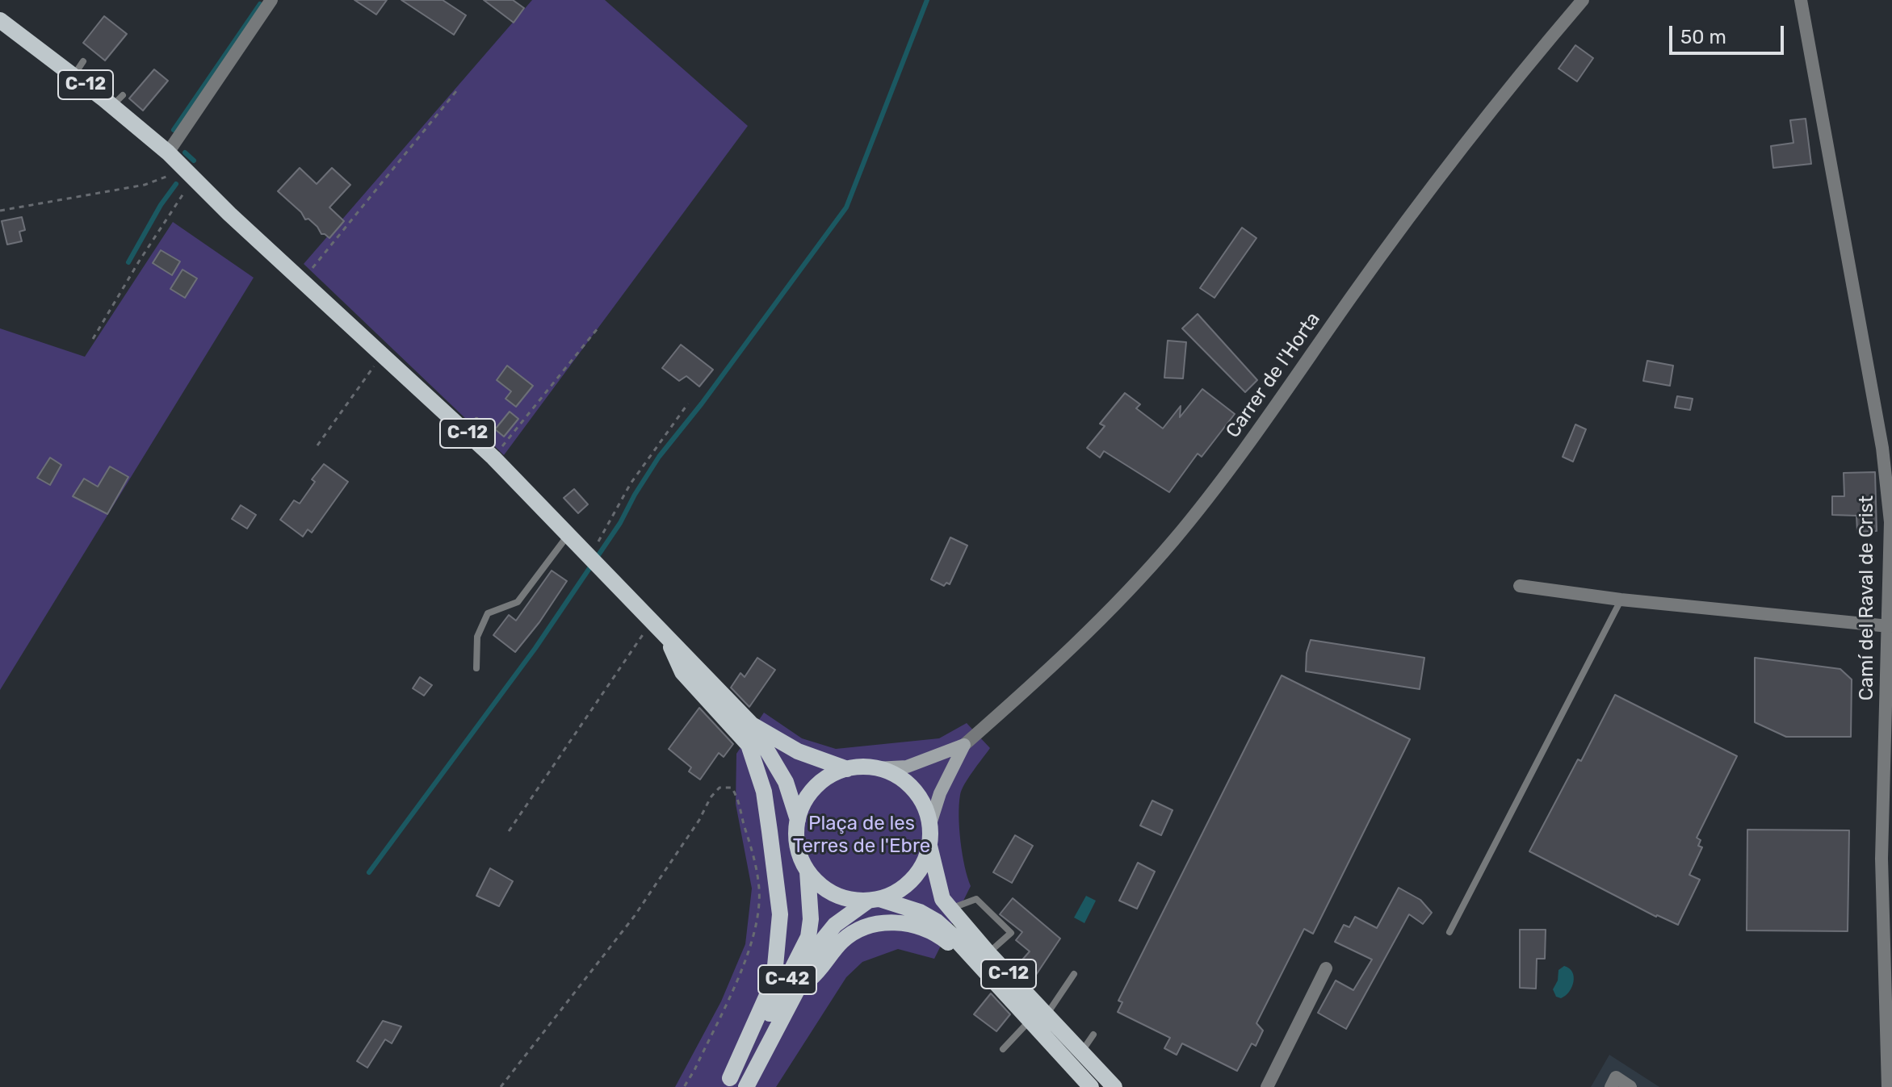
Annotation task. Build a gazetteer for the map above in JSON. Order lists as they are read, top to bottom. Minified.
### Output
{"streets":{"main road":["C-12","C-42"],"street":["Carrer de l'Horta","Camí del Raval de Crist"]},"crossings":[["C-12","C-42"]],"parks":["Plaça de les Terres de l'Ebre"],"scale_bar":"50 m"}
